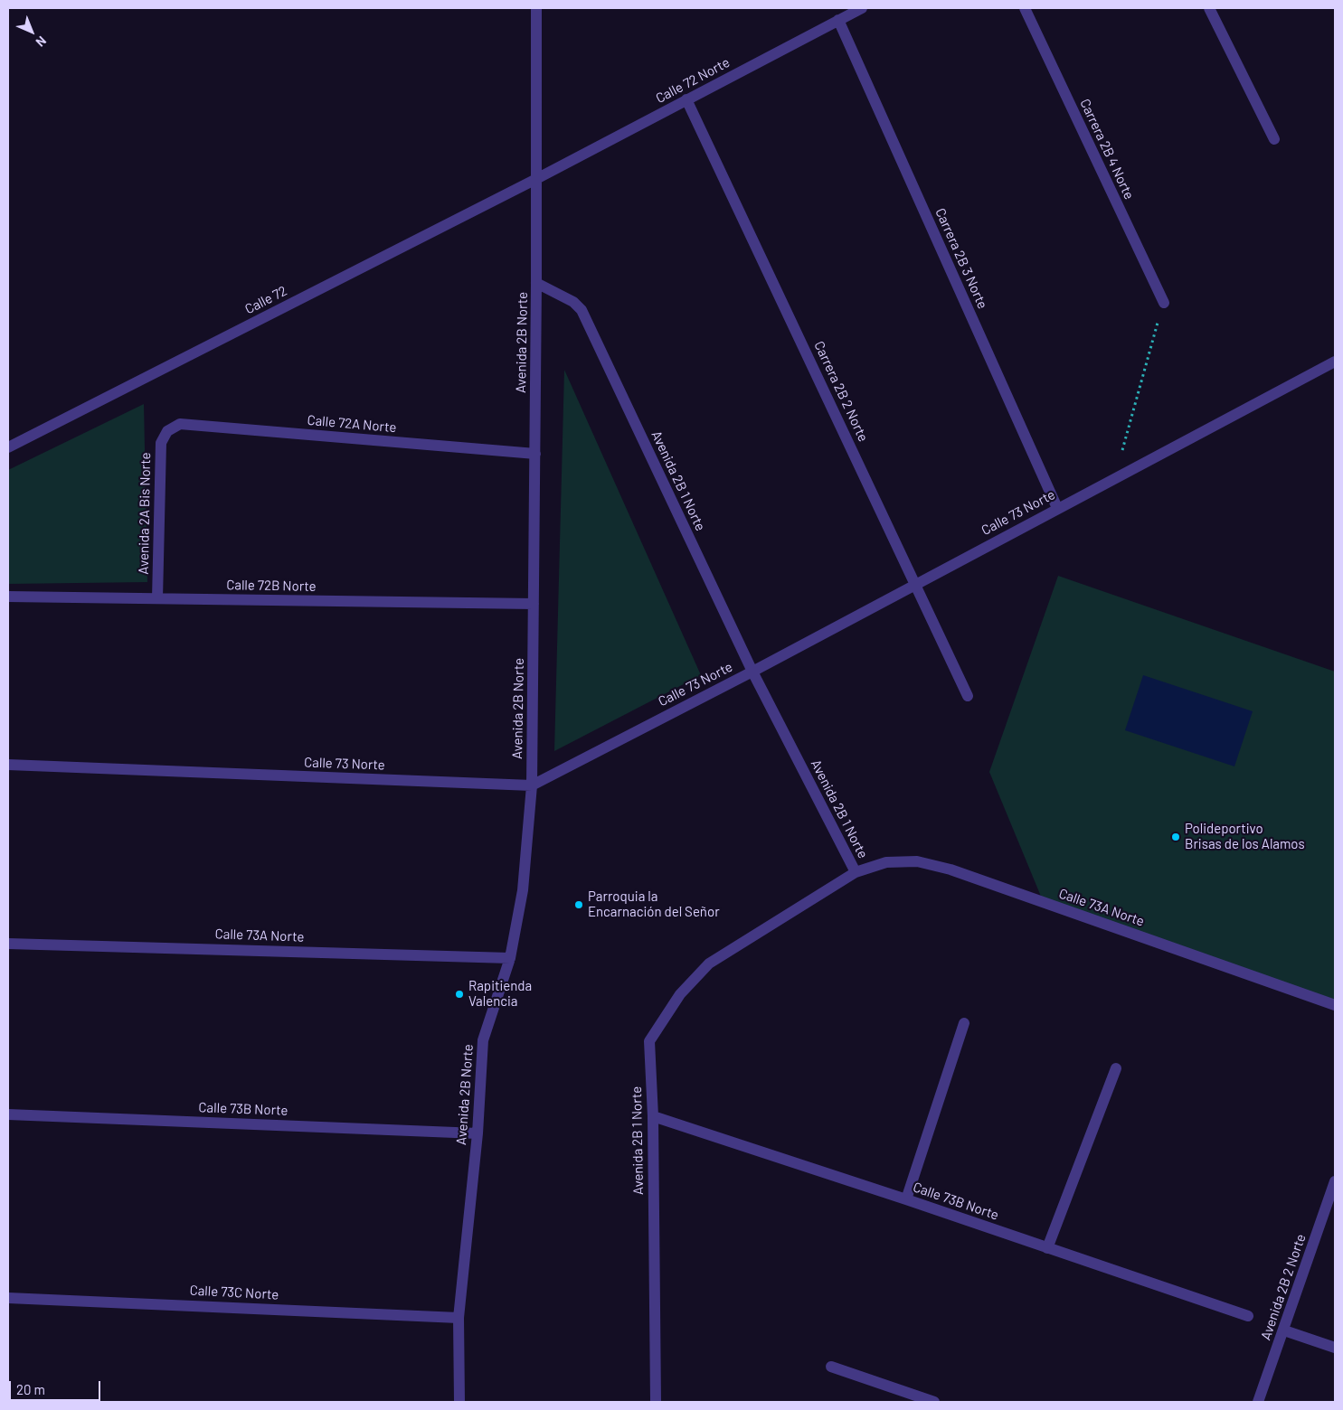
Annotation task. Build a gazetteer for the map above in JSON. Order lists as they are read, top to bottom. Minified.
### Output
{"streets":{"street":["Calle 72 Norte","Carrera 2B 4 Norte","Carrera 2B 3 Norte","Calle 72","Avenida 2B Norte","Carrera 2B 2 Norte","Calle 72A Norte","Avenida 2B 1 Norte","Calle 73 Norte","Avenida 2A Bis Norte","Calle 72B Norte","Calle 73A Norte","Calle 73B Norte","Avenida 2B 2 Norte","Calle 73C Norte"]},"crossings":[["Calle 72 Norte","Carrera 2B 3 Norte"],["Calle 72 Norte","Calle 72"],["Calle 72 Norte","Avenida 2B Norte"],["Calle 72 Norte","Carrera 2B 2 Norte"],["Carrera 2B 3 Norte","Calle 73 Norte"],["Calle 72","Avenida 2B Norte"],["Avenida 2B Norte","Calle 72A Norte"],["Avenida 2B Norte","Avenida 2B 1 Norte"],["Avenida 2B Norte","Calle 73 Norte"],["Avenida 2B Norte","Calle 72B Norte"],["Avenida 2B Norte","Calle 73A Norte"],["Avenida 2B Norte","Calle 73B Norte"],["Avenida 2B Norte","Calle 73C Norte"],["Carrera 2B 2 Norte","Calle 73 Norte"],["Calle 72A Norte","Avenida 2A Bis Norte"],["Avenida 2B 1 Norte","Calle 73 Norte"],["Avenida 2B 1 Norte","Calle 73A Norte"],["Avenida 2B 1 Norte","Calle 73B Norte"],["Avenida 2A Bis Norte","Calle 72B Norte"]],"places":["Polideportivo Brisas de los Alamos","Parroquia la Encarnación del Señor","Rapitienda Valencia"],"scale_bar":"20 m","north":"bottom right"}
